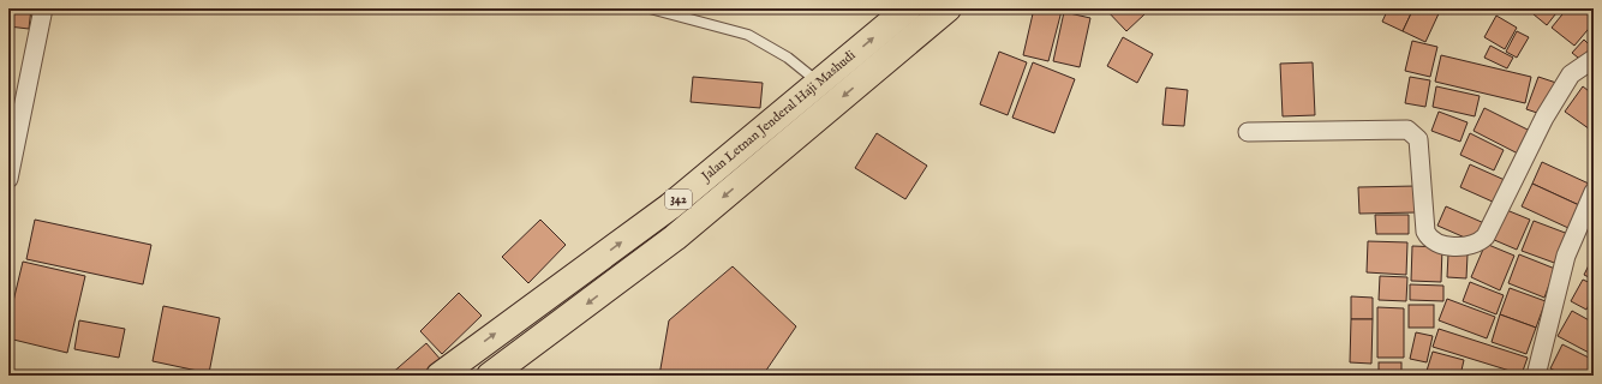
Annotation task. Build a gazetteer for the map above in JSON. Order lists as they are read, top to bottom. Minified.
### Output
{"streets":{"main road":["Jalan Letnan Jenderal Haji Mashudi","342"]}}
